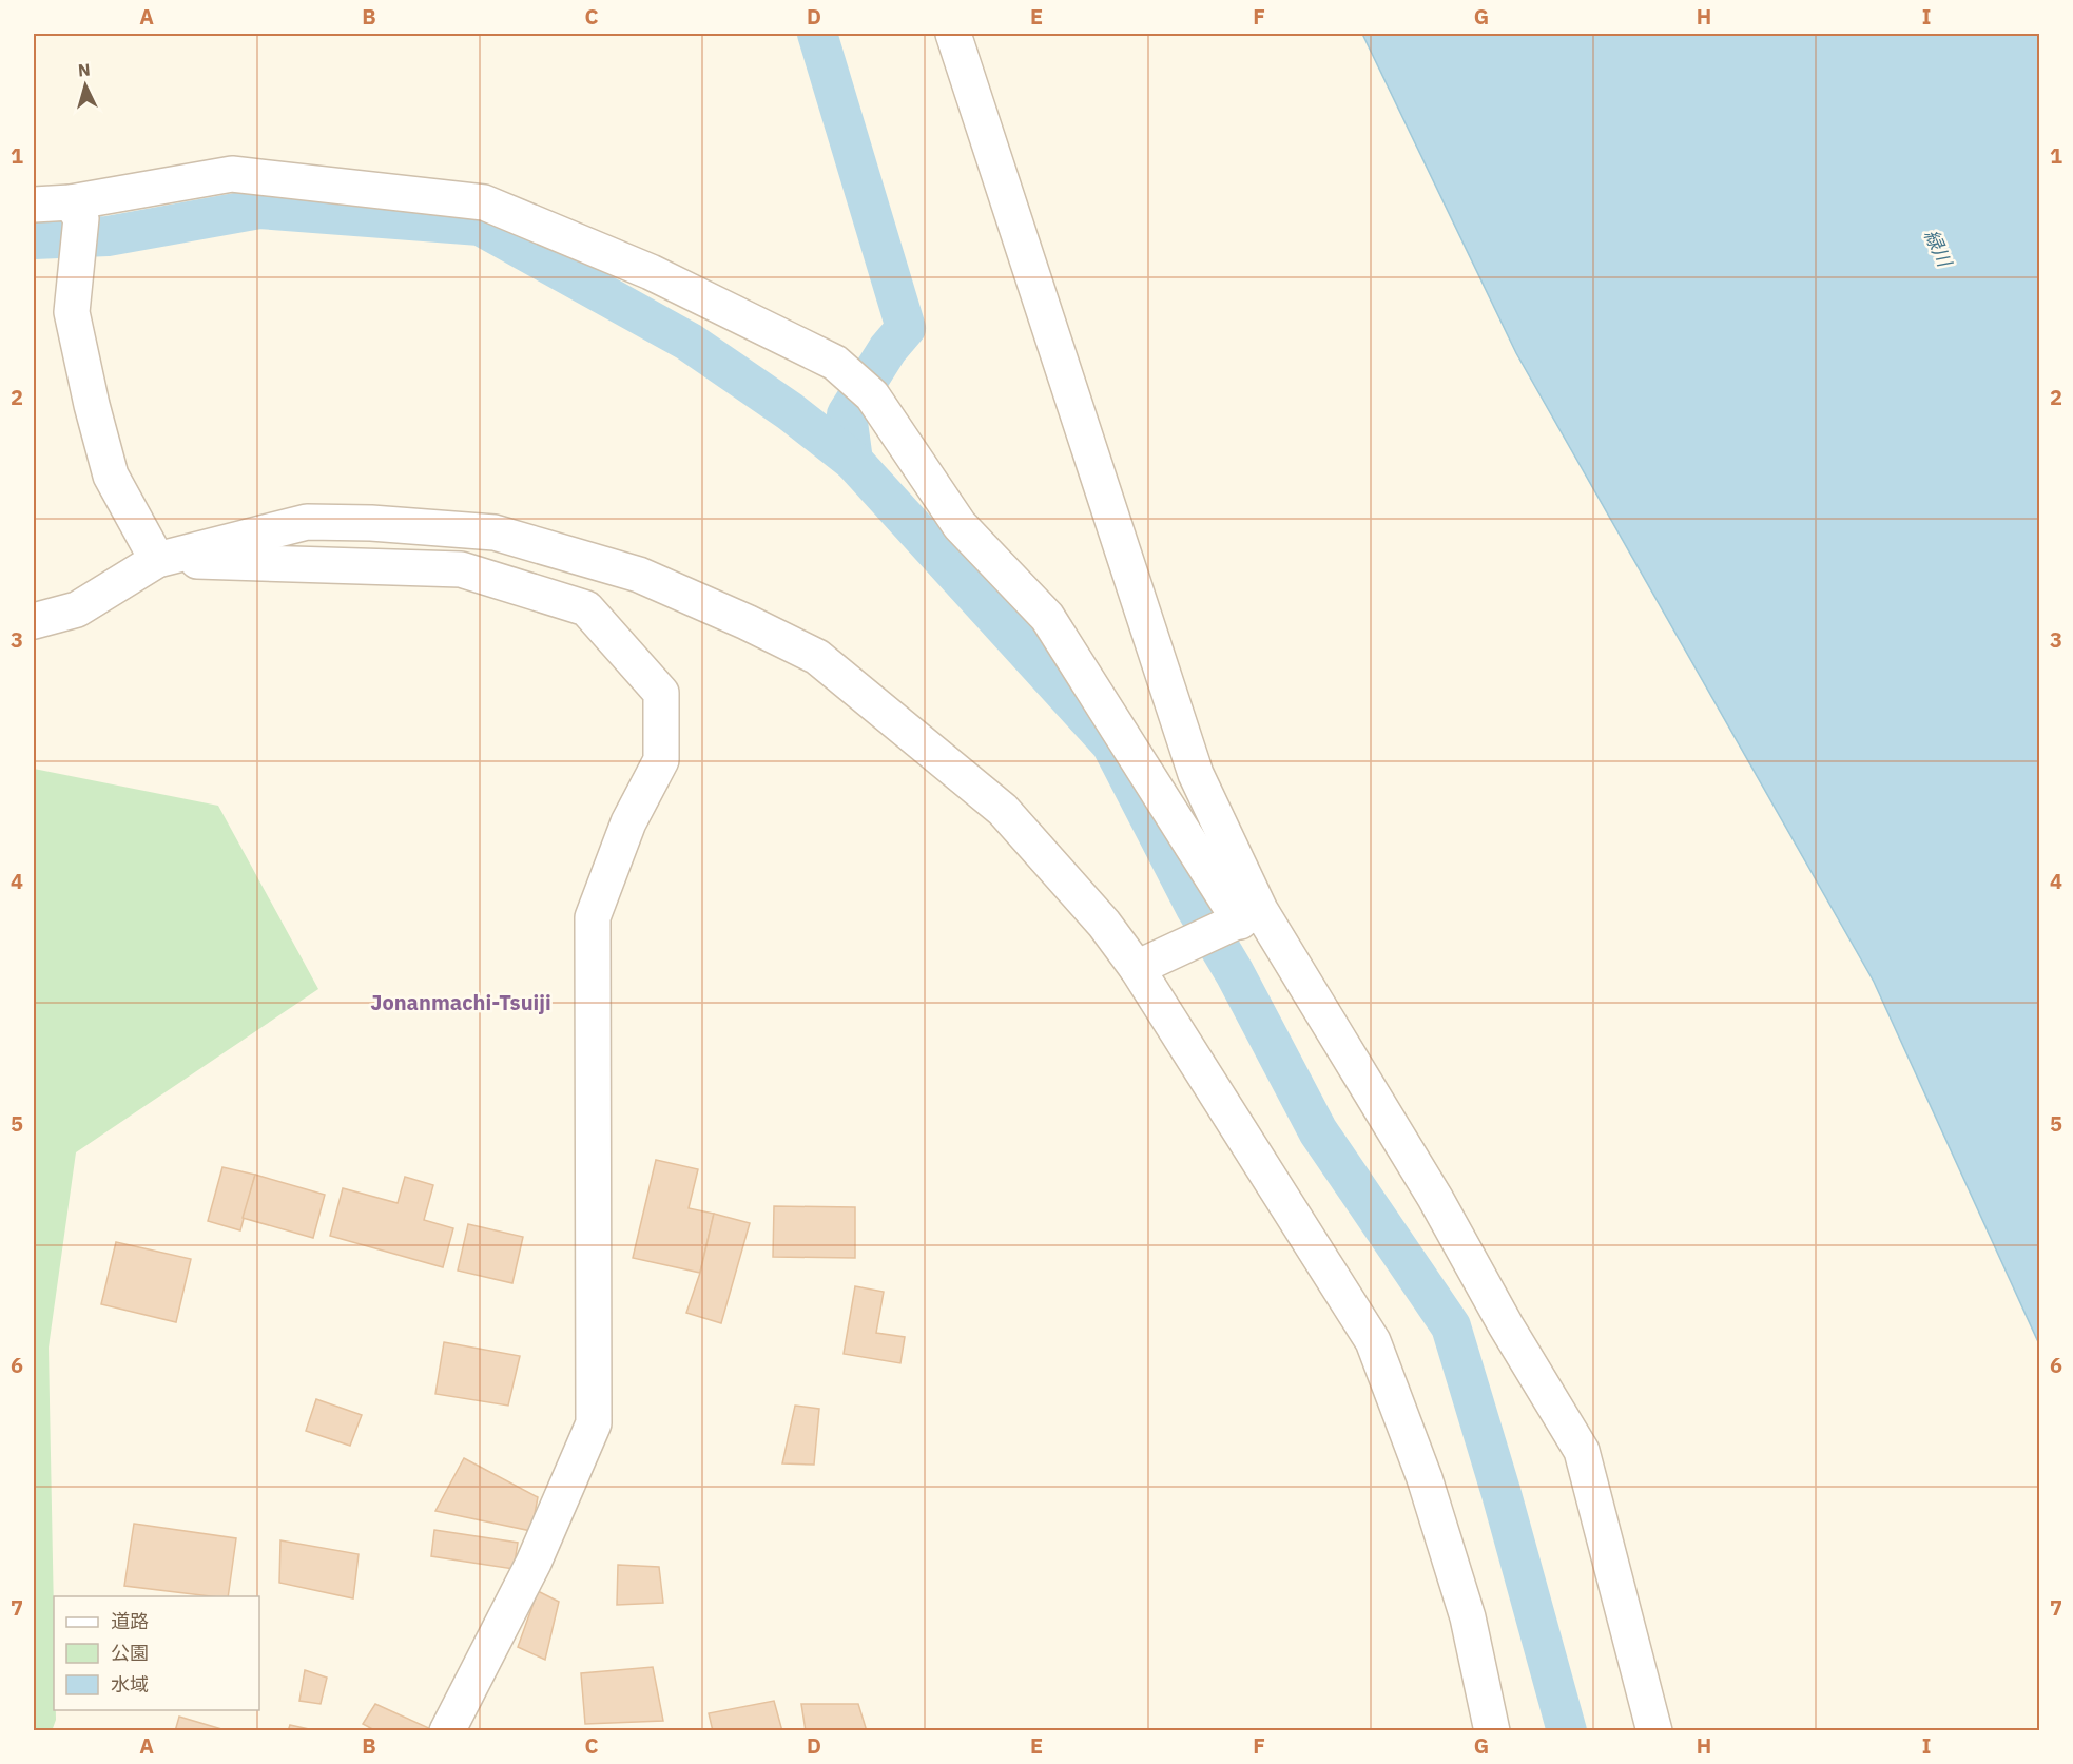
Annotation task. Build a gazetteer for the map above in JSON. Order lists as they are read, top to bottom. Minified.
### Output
{"districts":["Jonanmachi-Tsuiji"],"water":["緑川"],"legend":["道路","公園","水域"],"north":"top","grid":{"columns":["A","B","C","D","E","F","G","H","I"],"rows":["1","2","3","4","5","6","7"]}}
